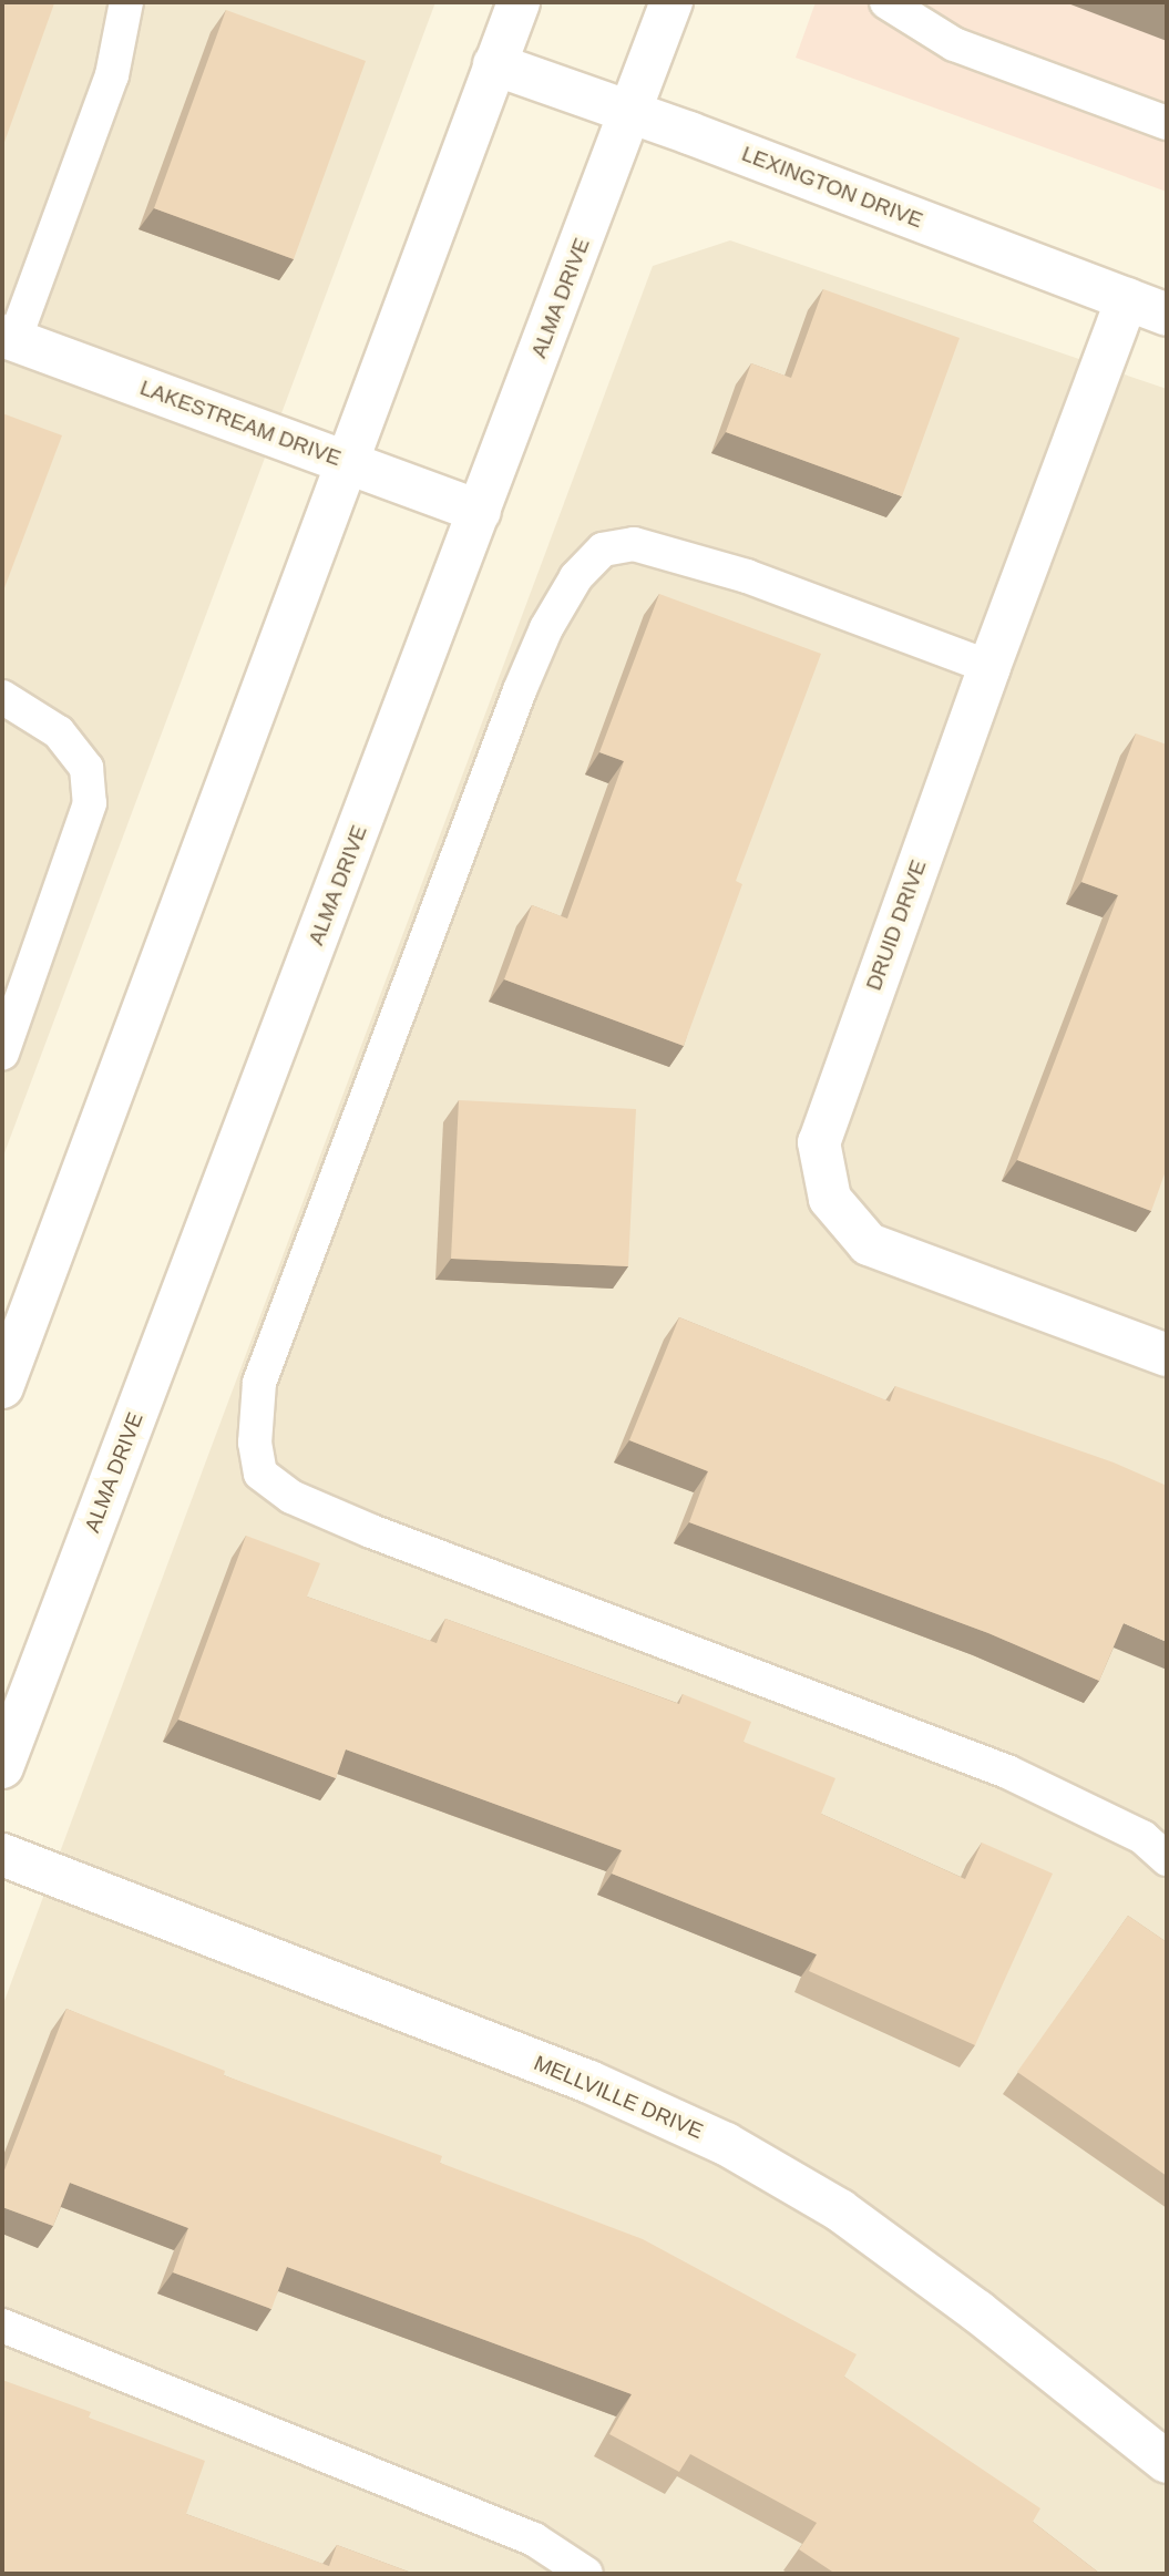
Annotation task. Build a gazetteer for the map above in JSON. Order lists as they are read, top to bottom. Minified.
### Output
{"streets":{"street":["LEXINGTON DRIVE","ALMA DRIVE","LAKESTREAM DRIVE","DRUID DRIVE","MELLVILLE DRIVE"]},"crossings":[["LEXINGTON DRIVE","ALMA DRIVE"],["LEXINGTON DRIVE","DRUID DRIVE"],["ALMA DRIVE","LAKESTREAM DRIVE"]]}
